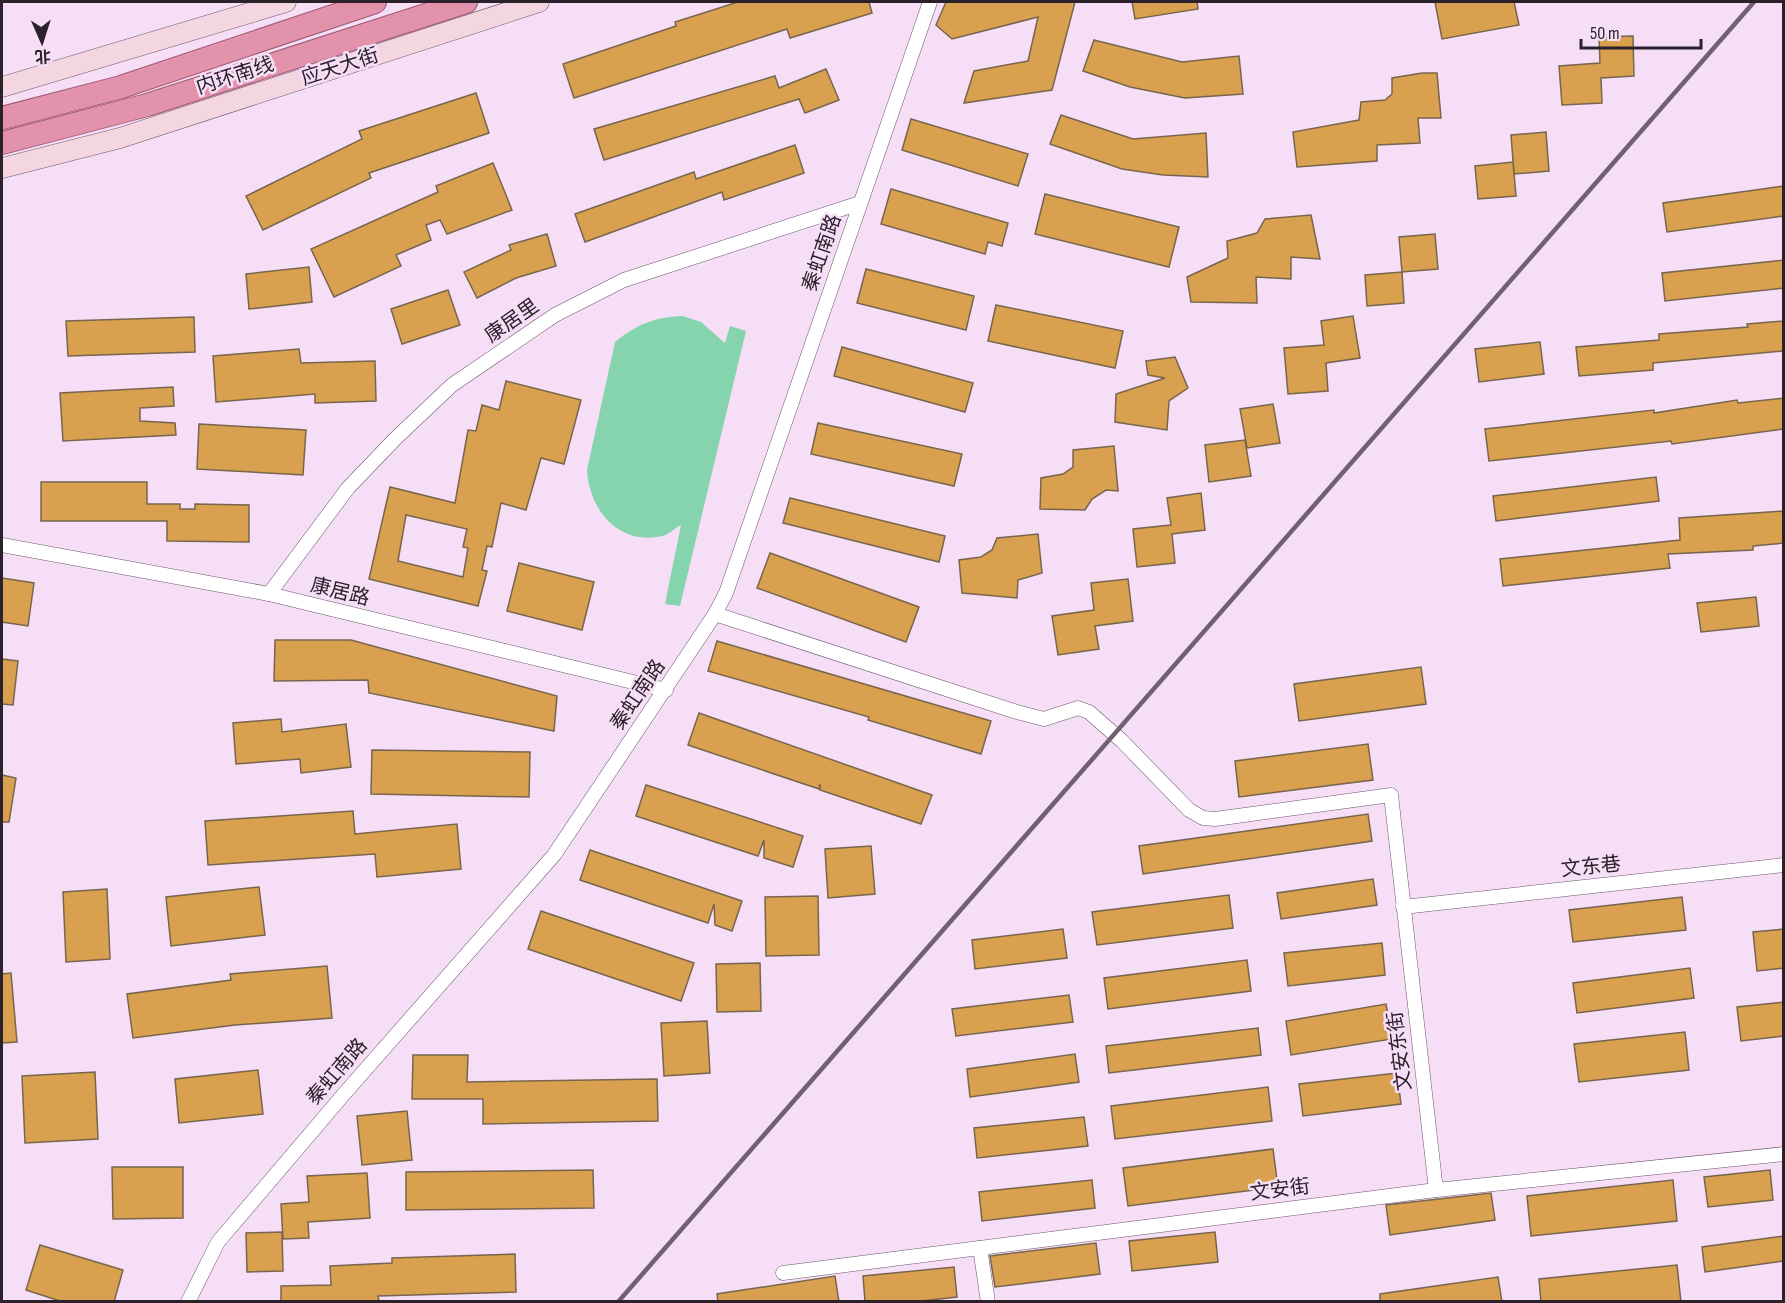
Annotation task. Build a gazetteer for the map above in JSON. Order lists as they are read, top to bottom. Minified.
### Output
{"streets":{"highway":["内环南线"],"main road":["应天大街"],"street":["秦虹南路","康居里","康居路","文东巷","文安东街","文安街"]},"crossings":[["秦虹南路","康居里"],["秦虹南路","康居路"],["秦虹南路","文安东街"],["康居里","康居路"],["文东巷","文安东街"],["文安东街","文安街"]],"scale_bar":"50 m","north":"bottom"}
